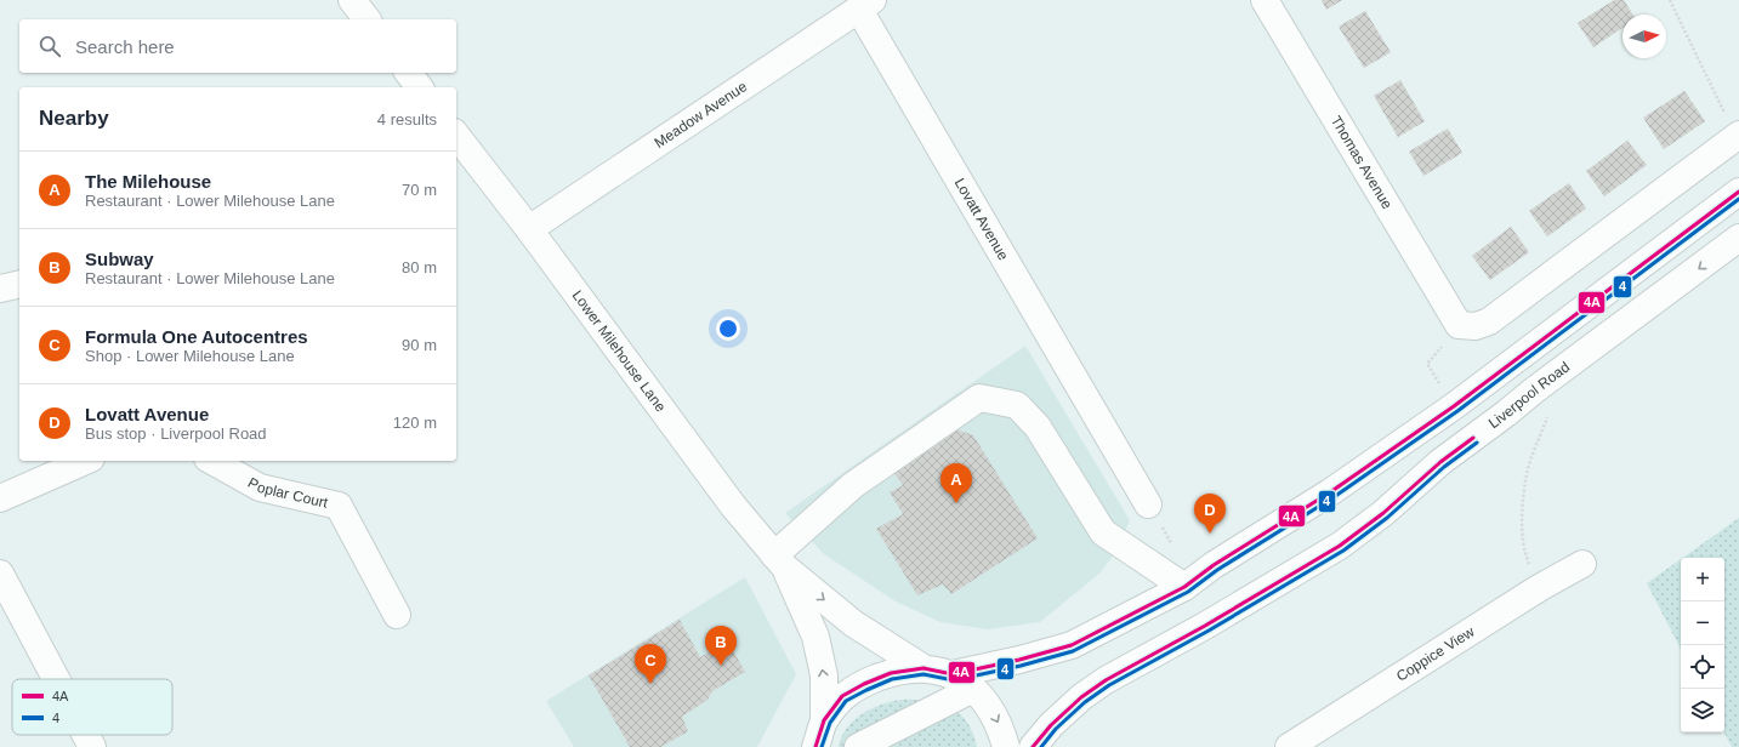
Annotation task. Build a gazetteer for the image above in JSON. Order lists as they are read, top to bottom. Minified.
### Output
{"streets":{"main road":["Meadow Avenue","Thomas Avenue","Lovatt Avenue","Lower Milehouse Lane","Liverpool Road","Poplar Court","Coppice View"]},"crossings":[["Meadow Avenue","Lovatt Avenue"],["Meadow Avenue","Lower Milehouse Lane"]],"lines":["transit line 4A","transit line 4"],"legend":["4A","4"],"north":"right","page":{"search":"Search here","heading":["Nearby","4 results"],"list":[{"mark":"A","name":"The Milehouse","note":"Restaurant · Lower Milehouse Lane","value":"70 m"},{"mark":"B","name":"Subway","note":"Restaurant · Lower Milehouse Lane","value":"80 m"},{"mark":"C","name":"Formula One Autocentres","note":"Shop · Lower Milehouse Lane","value":"90 m"},{"mark":"D","name":"Lovatt Avenue","note":"Bus stop · Liverpool Road","value":"120 m"}],"pins":["A","D","B","C"],"map_buttons":["+","−"]}}
